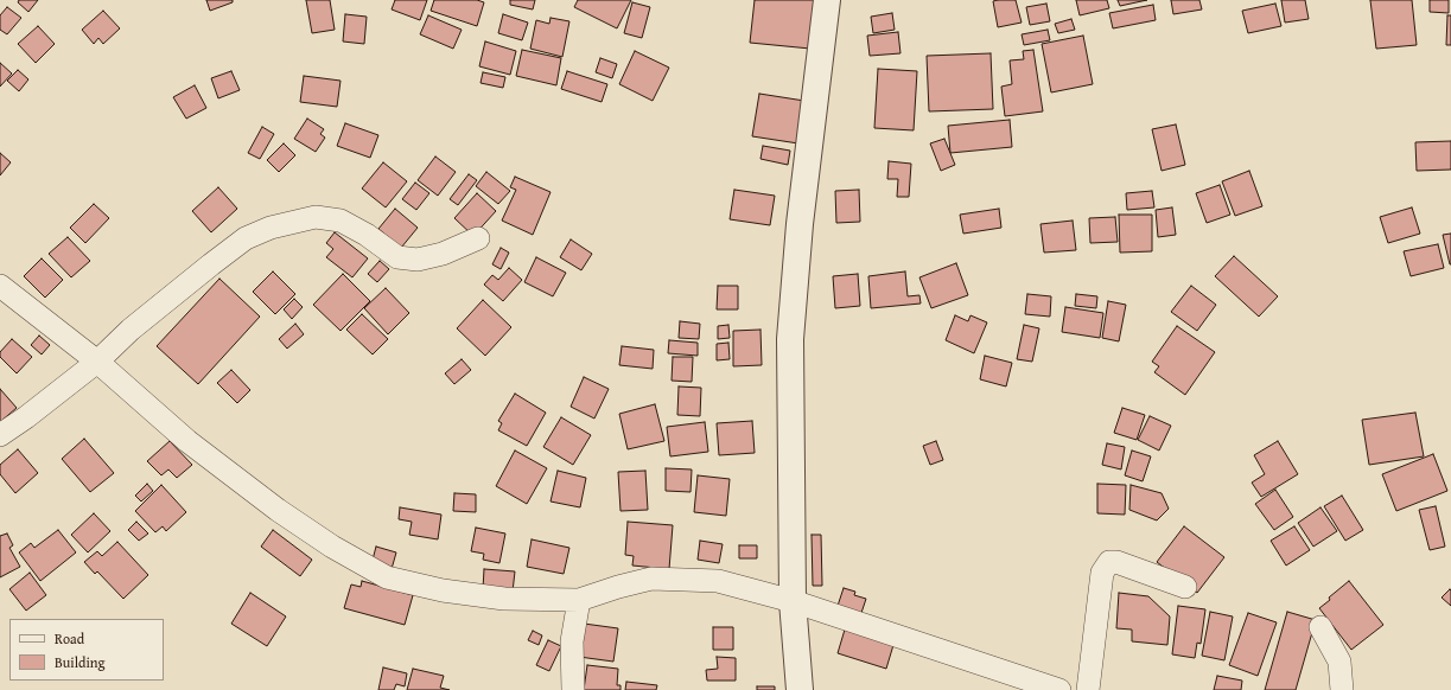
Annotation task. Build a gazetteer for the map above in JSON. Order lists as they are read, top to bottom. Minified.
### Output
{"legend":["Road","Building"]}
